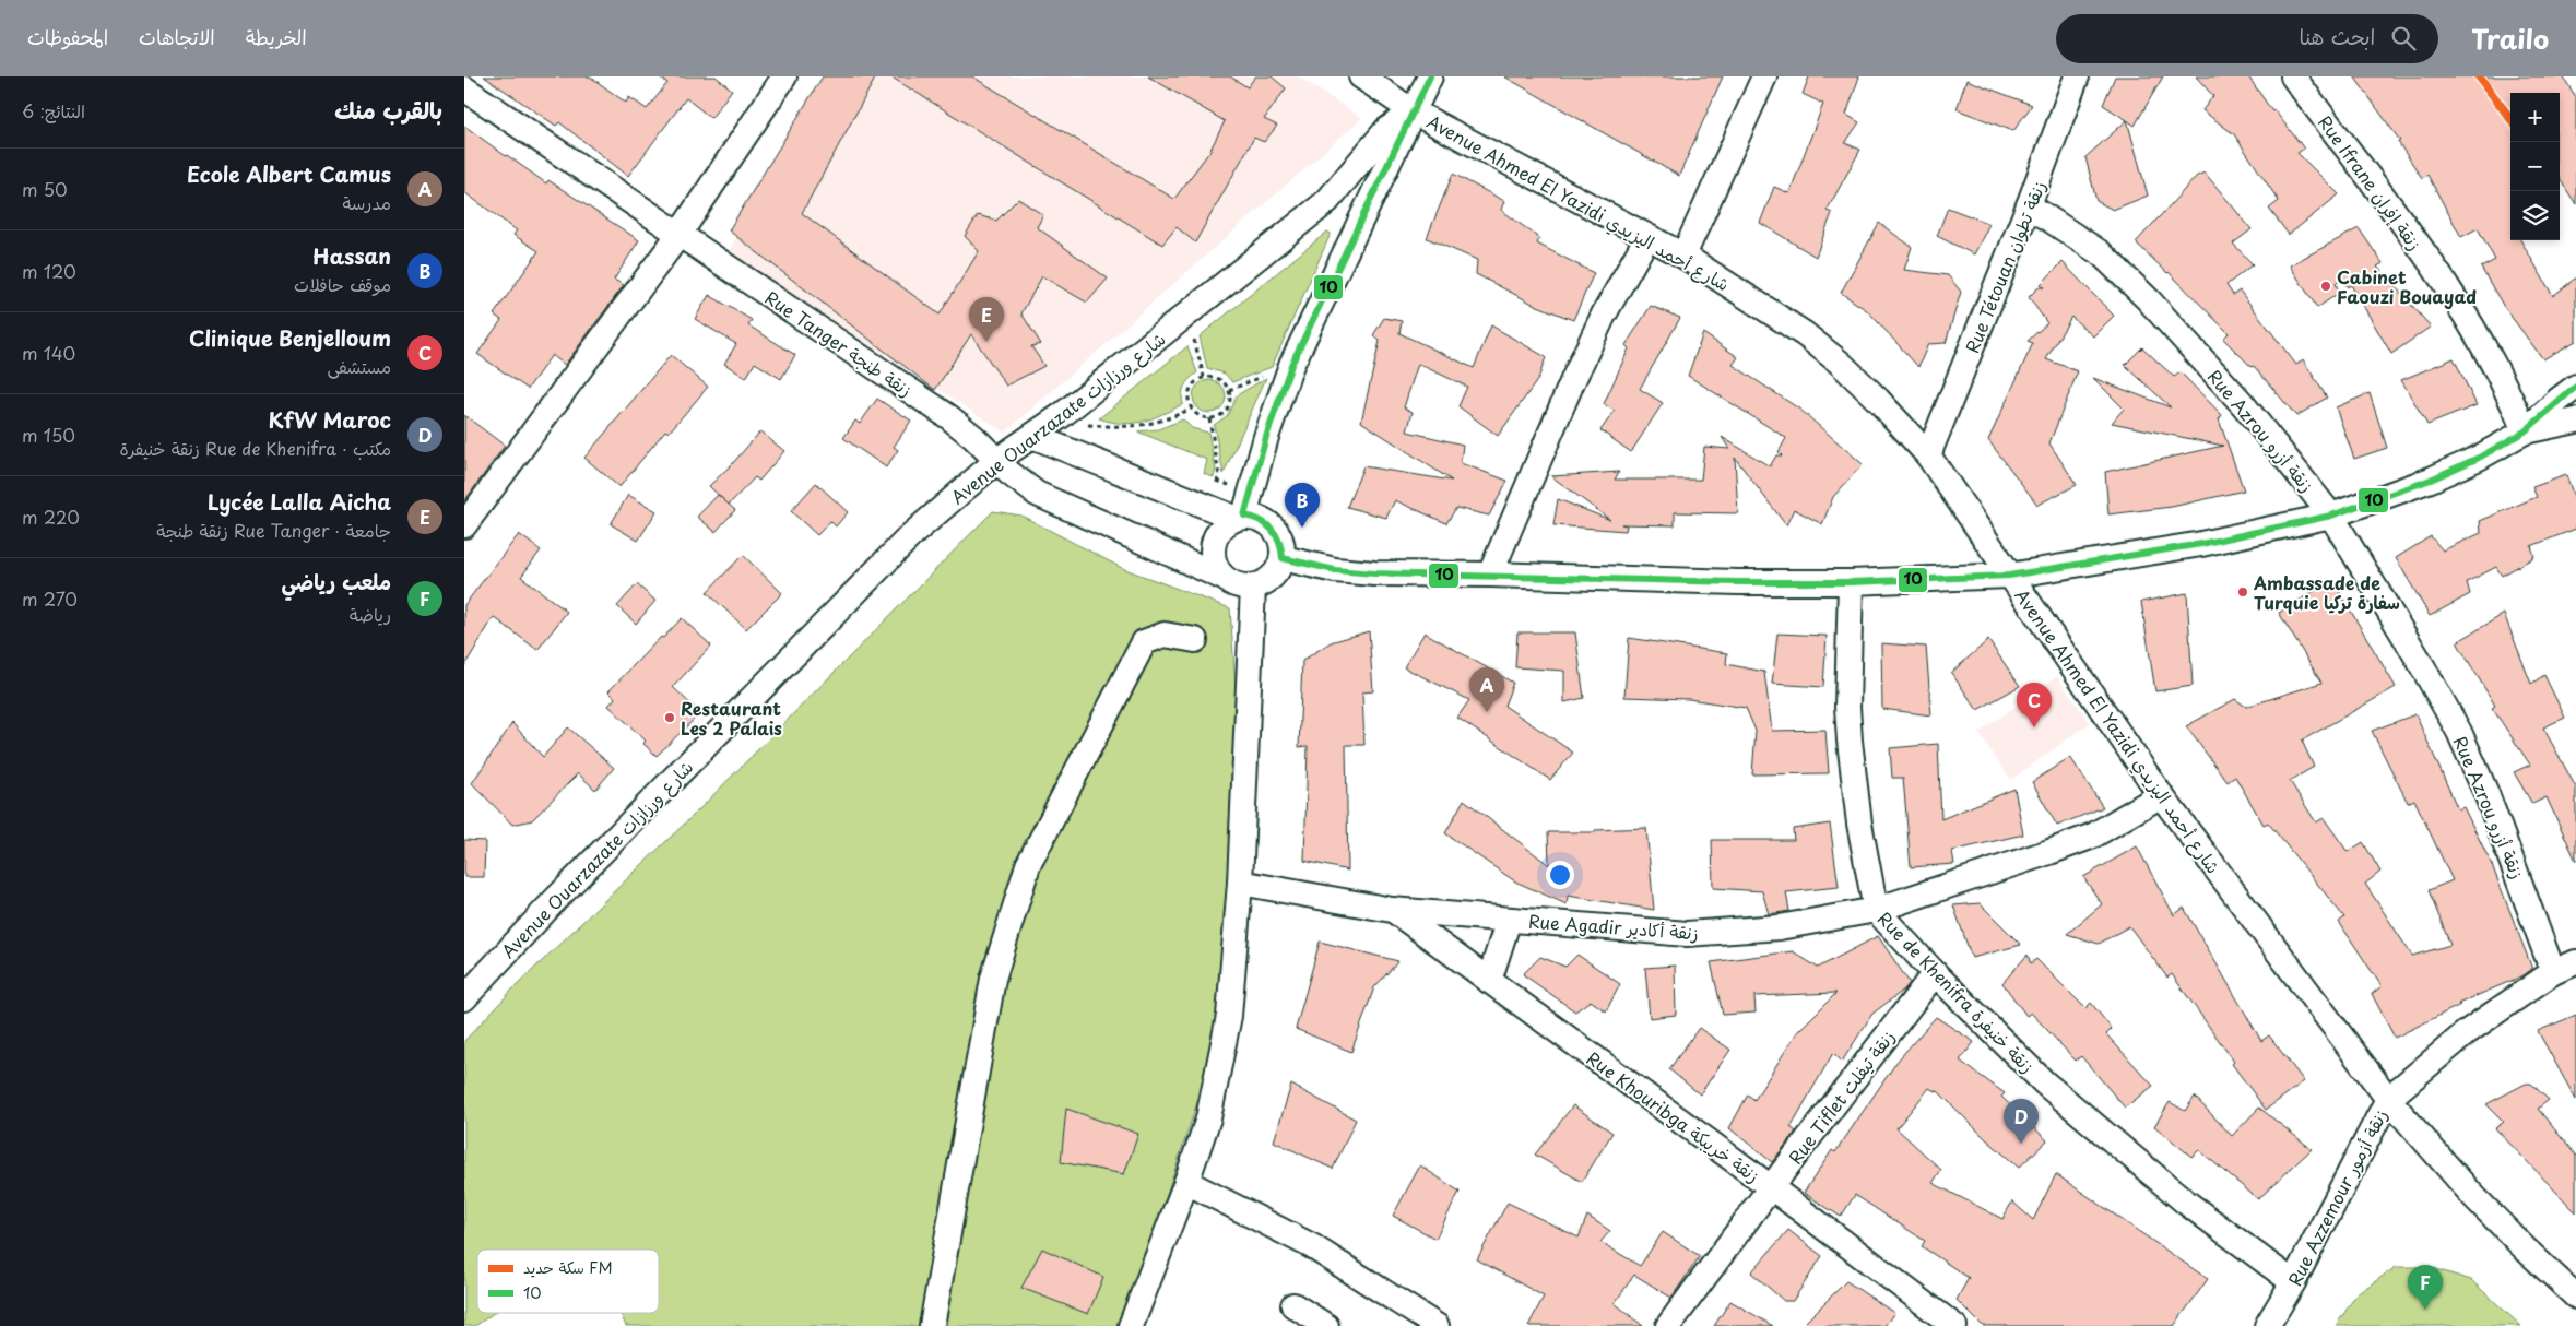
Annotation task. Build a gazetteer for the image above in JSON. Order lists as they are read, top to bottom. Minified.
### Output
{"streets":{"street":["Rue Ifrane زنقة إفران","Avenue Ahmed El Yazidi شارع أحمد اليزيدي","Rue Tétouan زنقة تطوان","Rue Tanger زنقة طنجة","Avenue Ouarzazate شارع ورزازات","Rue Azrou زنقة أزرو","Rue Agadir زنقة أكادير","Rue de Khenifra زنقة خنيفرة","Rue Tiflet زنقة تيفلت","Rue Khouribga زنقة خريبكة","Rue Azzemour زنقة أزمور"]},"crossings":[["Avenue Ahmed El Yazidi شارع أحمد اليزيدي","Rue Tétouan زنقة تطوان"],["Avenue Ahmed El Yazidi شارع أحمد اليزيدي","Avenue Ouarzazate شارع ورزازات"],["Avenue Ahmed El Yazidi شارع أحمد اليزيدي","Rue Agadir زنقة أكادير"],["Avenue Ahmed El Yazidi شارع أحمد اليزيدي","Rue Azzemour زنقة أزمور"],["Rue Tétouan زنقة تطوان","Rue Azrou زنقة أزرو"],["Rue Tanger زنقة طنجة","Avenue Ouarzazate شارع ورزازات"],["Rue Azrou زنقة أزرو","Rue Azzemour زنقة أزمور"],["Rue Agadir زنقة أكادير","Rue de Khenifra زنقة خنيفرة"],["Rue Agadir زنقة أكادير","Rue Khouribga زنقة خريبكة"],["Rue de Khenifra زنقة خنيفرة","Rue Tiflet زنقة تيفلت"],["Rue de Khenifra زنقة خنيفرة","Rue Azzemour زنقة أزمور"],["Rue Tiflet زنقة تيفلت","Rue Khouribga زنقة خريبكة"]],"places":["Cabinet Faouzi Bouayad","Ambassade de Turquie سفارة تركيا","Restaurant Les 2 Palais"],"lines":["rail line FM","transit line 10"],"legend":["سكة حديد FM","10"],"page":{"header":"Trailo","search":"ابحث هنا","nav":["الخريطة","الاتجاهات","المحفوظات"],"heading":["بالقرب منك","النتائج: 6"],"map_buttons":["+","−"],"list":[{"mark":"A","name":"Ecole Albert Camus","note":"مدرسة","value":"50 m"},{"mark":"B","name":"Hassan","note":"موقف حافلات","value":"120 m"},{"mark":"C","name":"Clinique Benjelloum","note":"مستشفى","value":"140 m"},{"mark":"D","name":"KfW Maroc","note":"مكتب · Rue de Khenifra زنقة خنيفرة","value":"150 m"},{"mark":"E","name":"Lycée Lalla Aicha","note":"جامعة · Rue Tanger زنقة طنجة","value":"220 m"},{"mark":"F","name":"ملعب رياضي","note":"رياضة","value":"270 m"}],"pins":["E","B","A","C","D","F"]}}
